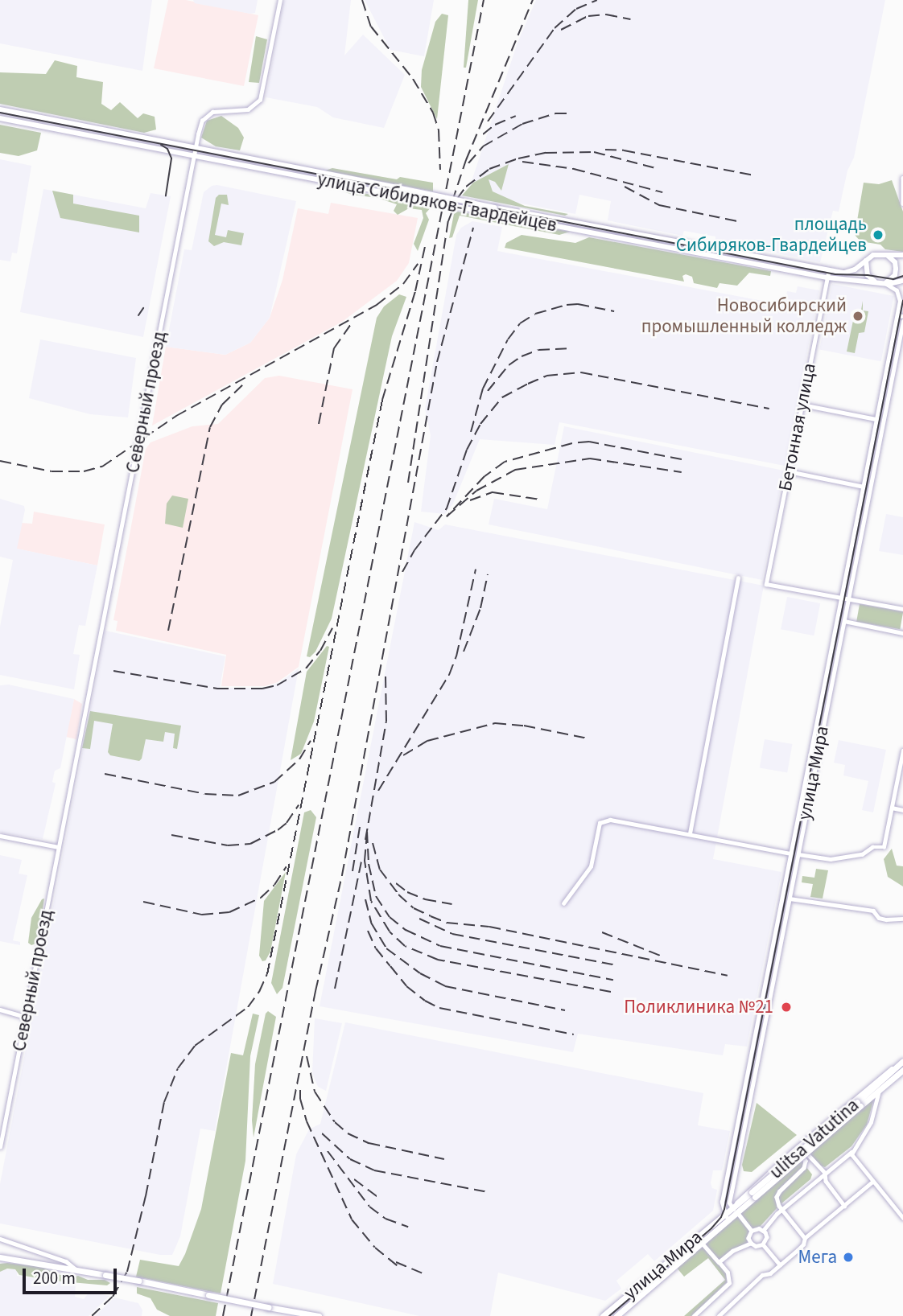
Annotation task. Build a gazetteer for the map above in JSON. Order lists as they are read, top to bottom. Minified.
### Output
{"streets":{"main road":["улица Сибиряков-Гвардейцев","улица Мира","ulitsa Vatutina"],"street":["Северный проезд","Бетонная улица"]},"crossings":[["улица Сибиряков-Гвардейцев","Северный проезд"],["улица Сибиряков-Гвардейцев","Бетонная улица"],["Бетонная улица","улица Мира"],["улица Мира","ulitsa Vatutina"]],"places":["площадь Сибиряков-Гвардейцев","Новосибирский промышленный колледж","Поликлиника №21","Мега"],"scale_bar":"200 m"}
